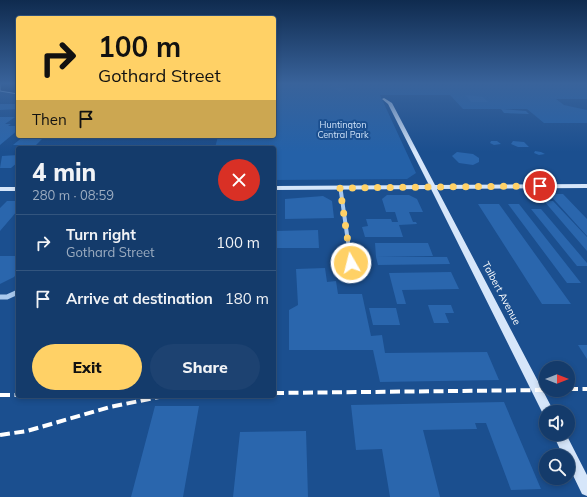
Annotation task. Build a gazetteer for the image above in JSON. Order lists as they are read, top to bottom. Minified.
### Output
{"streets":{"street":["Talbert Avenue"]},"parks":["Huntington Central Park"],"north":"right","page":{"turn":["100 m","Gothard Street"],"then":"Then","heading":["4 min","280 m · 08:59"],"list":[{"name":"Turn right","note":"Gothard Street","value":"100 m"},{"name":"Arrive at destination","value":"180 m"}],"buttons":["Exit","Share"]}}
